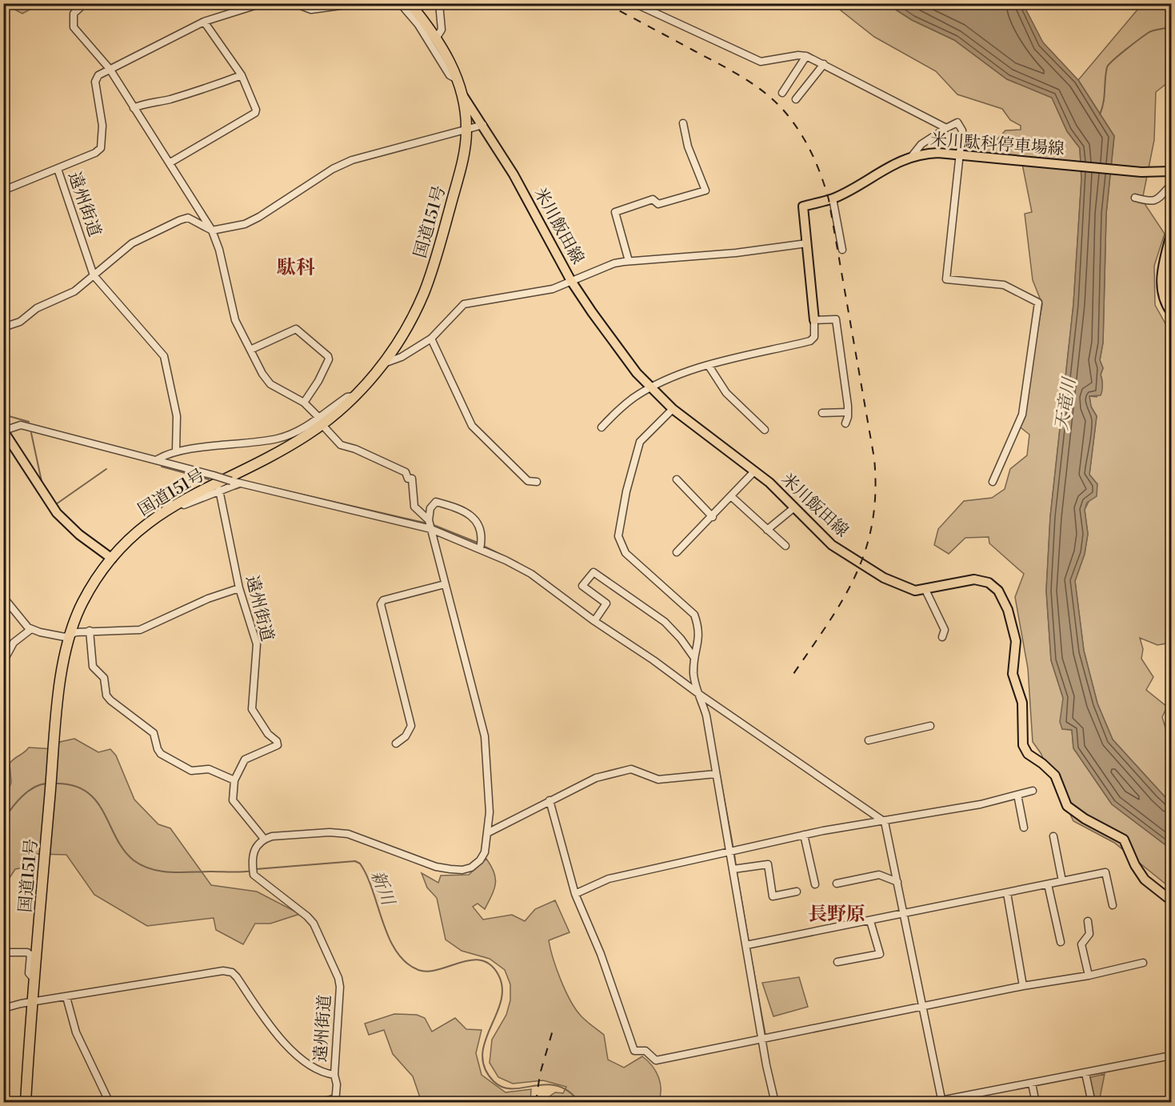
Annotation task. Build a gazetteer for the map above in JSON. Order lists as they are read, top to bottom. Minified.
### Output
{"streets":{"highway":["国道151号"],"main road":["米川駄科停車場線","米川飯田線"],"street":["遠州街道"]},"crossings":[["国道151号","米川飯田線"]],"districts":["駄科","長野原"],"water":["天竜川","新川"]}
